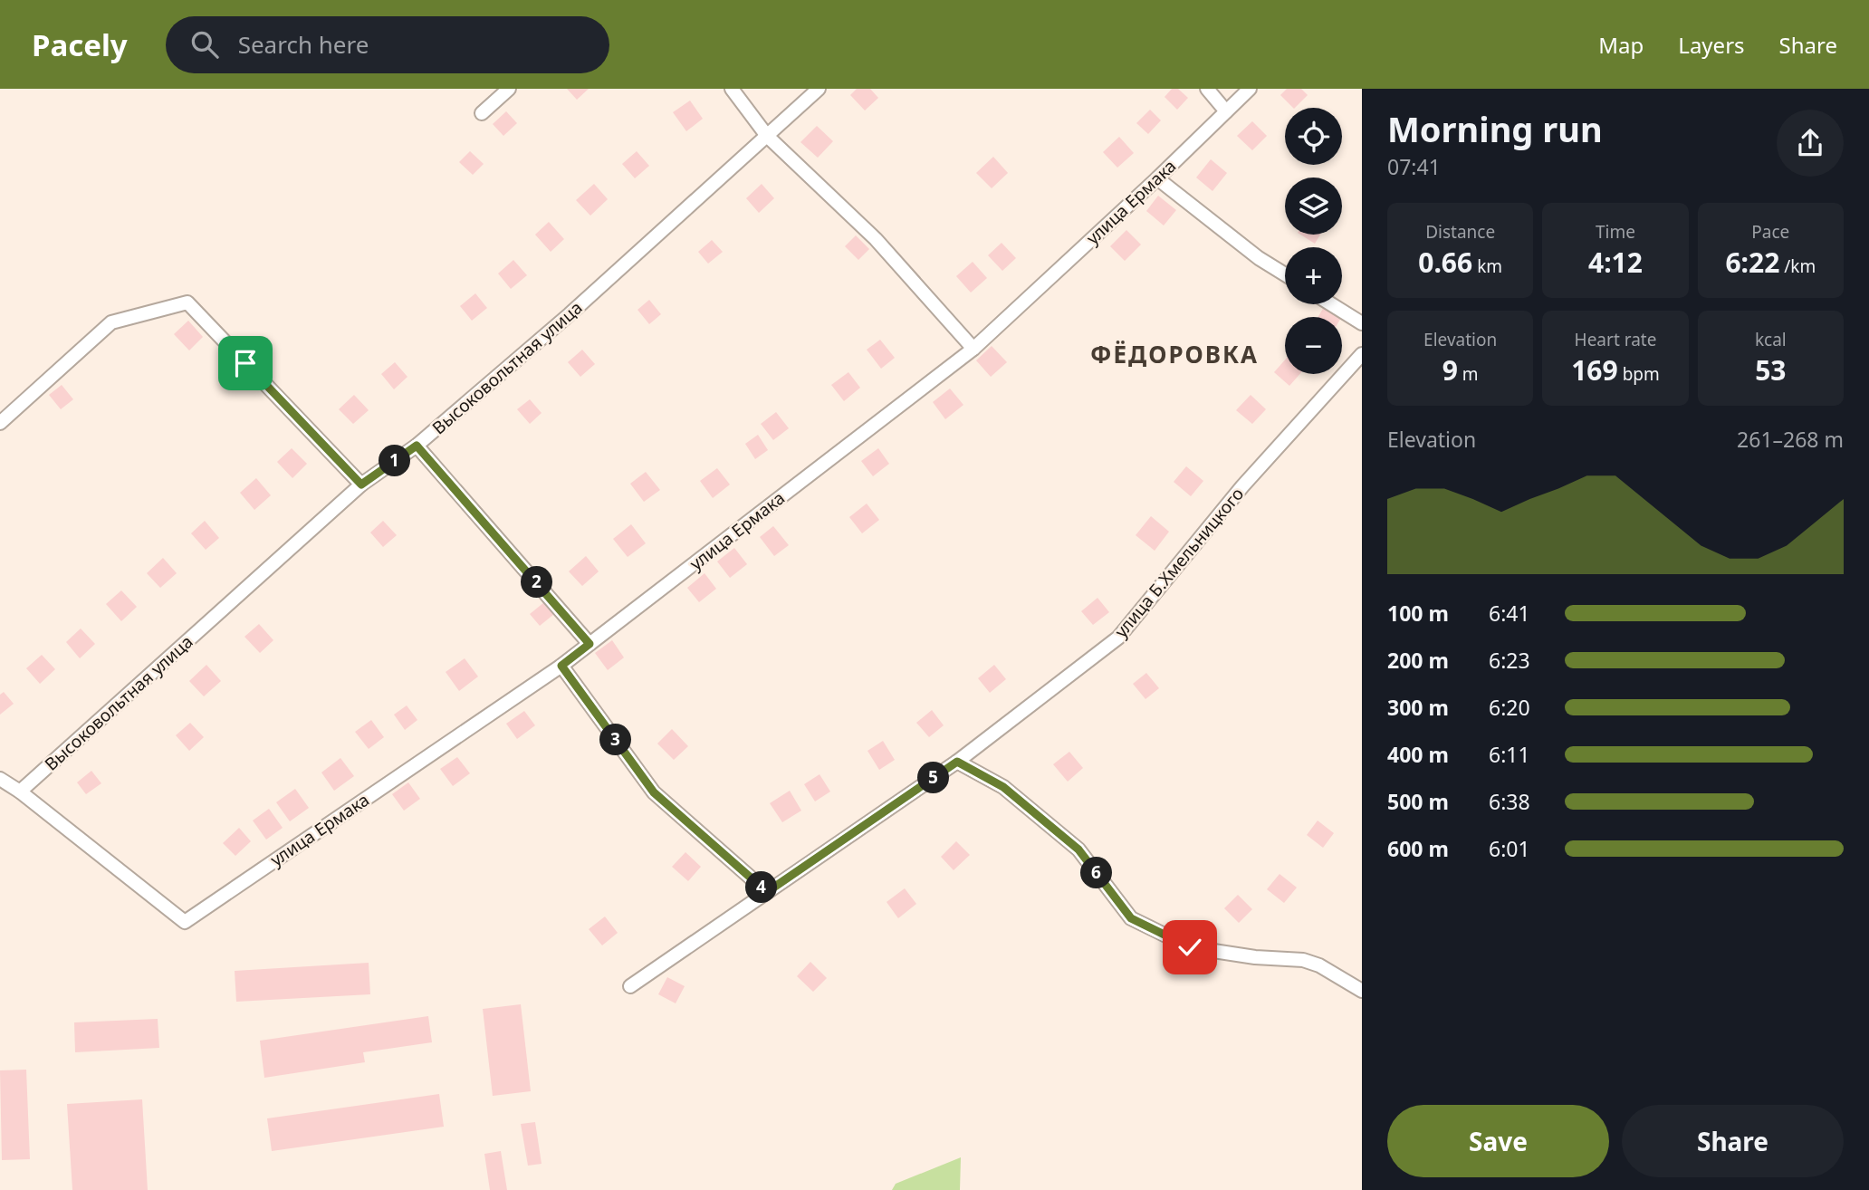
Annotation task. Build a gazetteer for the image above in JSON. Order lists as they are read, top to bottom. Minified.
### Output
{"streets":{"street":["улица Ермака","Высоковольтная улица","улица Б.Хмельницкого"]},"crossings":[["улица Ермака","Высоковольтная улица"]],"districts":["ФЁДОРОВКА"],"page":{"header":"Pacely","search":"Search here","nav":["Map","Layers","Share"],"heading":["Morning run","07:41"],"map_buttons":["+","−"],"stats":[["Distance","0.66 km"],["Time","4:12"],["Pace","6:22 /km"],["Elevation","9 m"],["Heart rate","169 bpm"],["kcal","53"]],"chart":["Elevation","261–268 m"],"pins":["1","2","3","5","6","4"],"list":[{"name":"100 m","note":"6:41"},{"name":"200 m","note":"6:23"},{"name":"300 m","note":"6:20"},{"name":"400 m","note":"6:11"},{"name":"500 m","note":"6:38"},{"name":"600 m","note":"6:01"}],"buttons":["Save","Share"]}}
